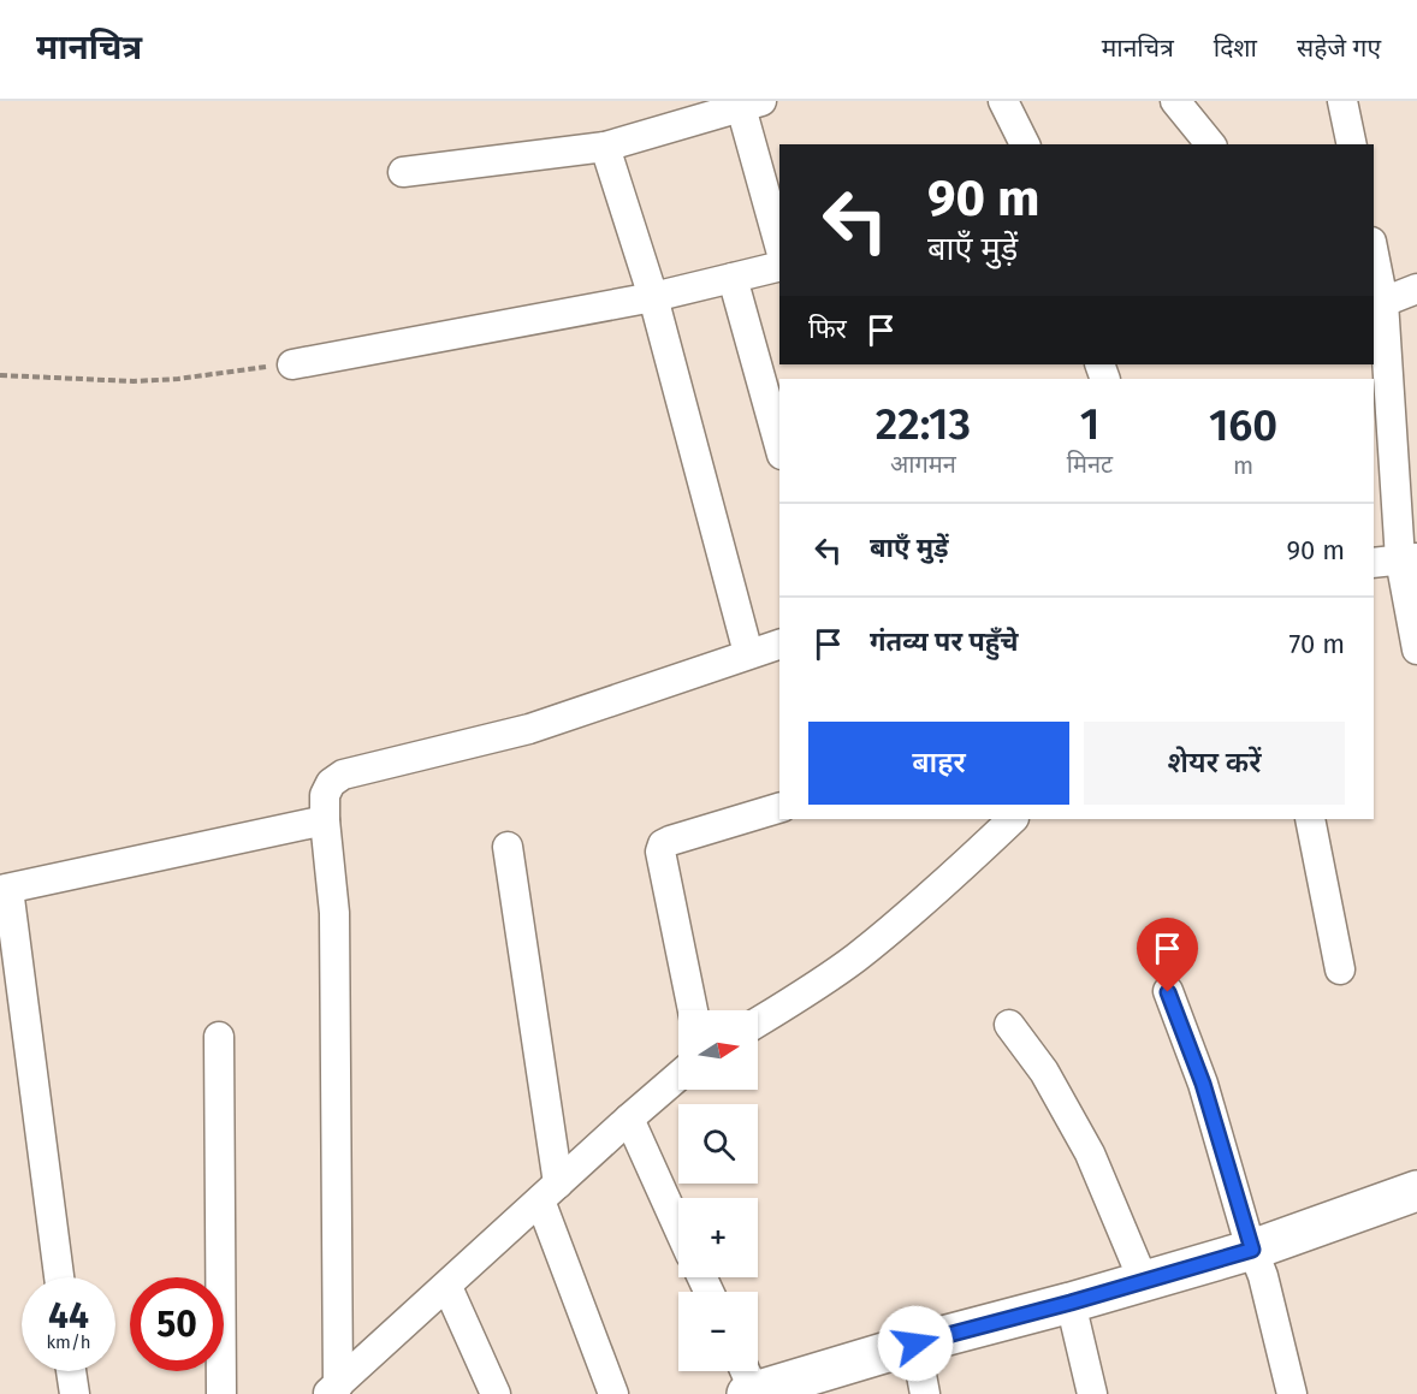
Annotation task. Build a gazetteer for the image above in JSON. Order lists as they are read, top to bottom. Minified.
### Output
{"north":"right","page":{"header":"मानचित्र","nav":["मानचित्र","दिशा","सहेजे गए"],"turn":["90 m","बाएँ मुड़ें"],"then":"फिर","eta":["22:13","आगमन","1","मिनट","160","m"],"list":[{"name":"बाएँ मुड़ें","value":"90 m"},{"name":"गंतव्य पर पहुँचे","value":"70 m"}],"buttons":["बाहर","शेयर करें"],"map_buttons":["+","−"],"speed":"44 km/h","limit":"50"}}
